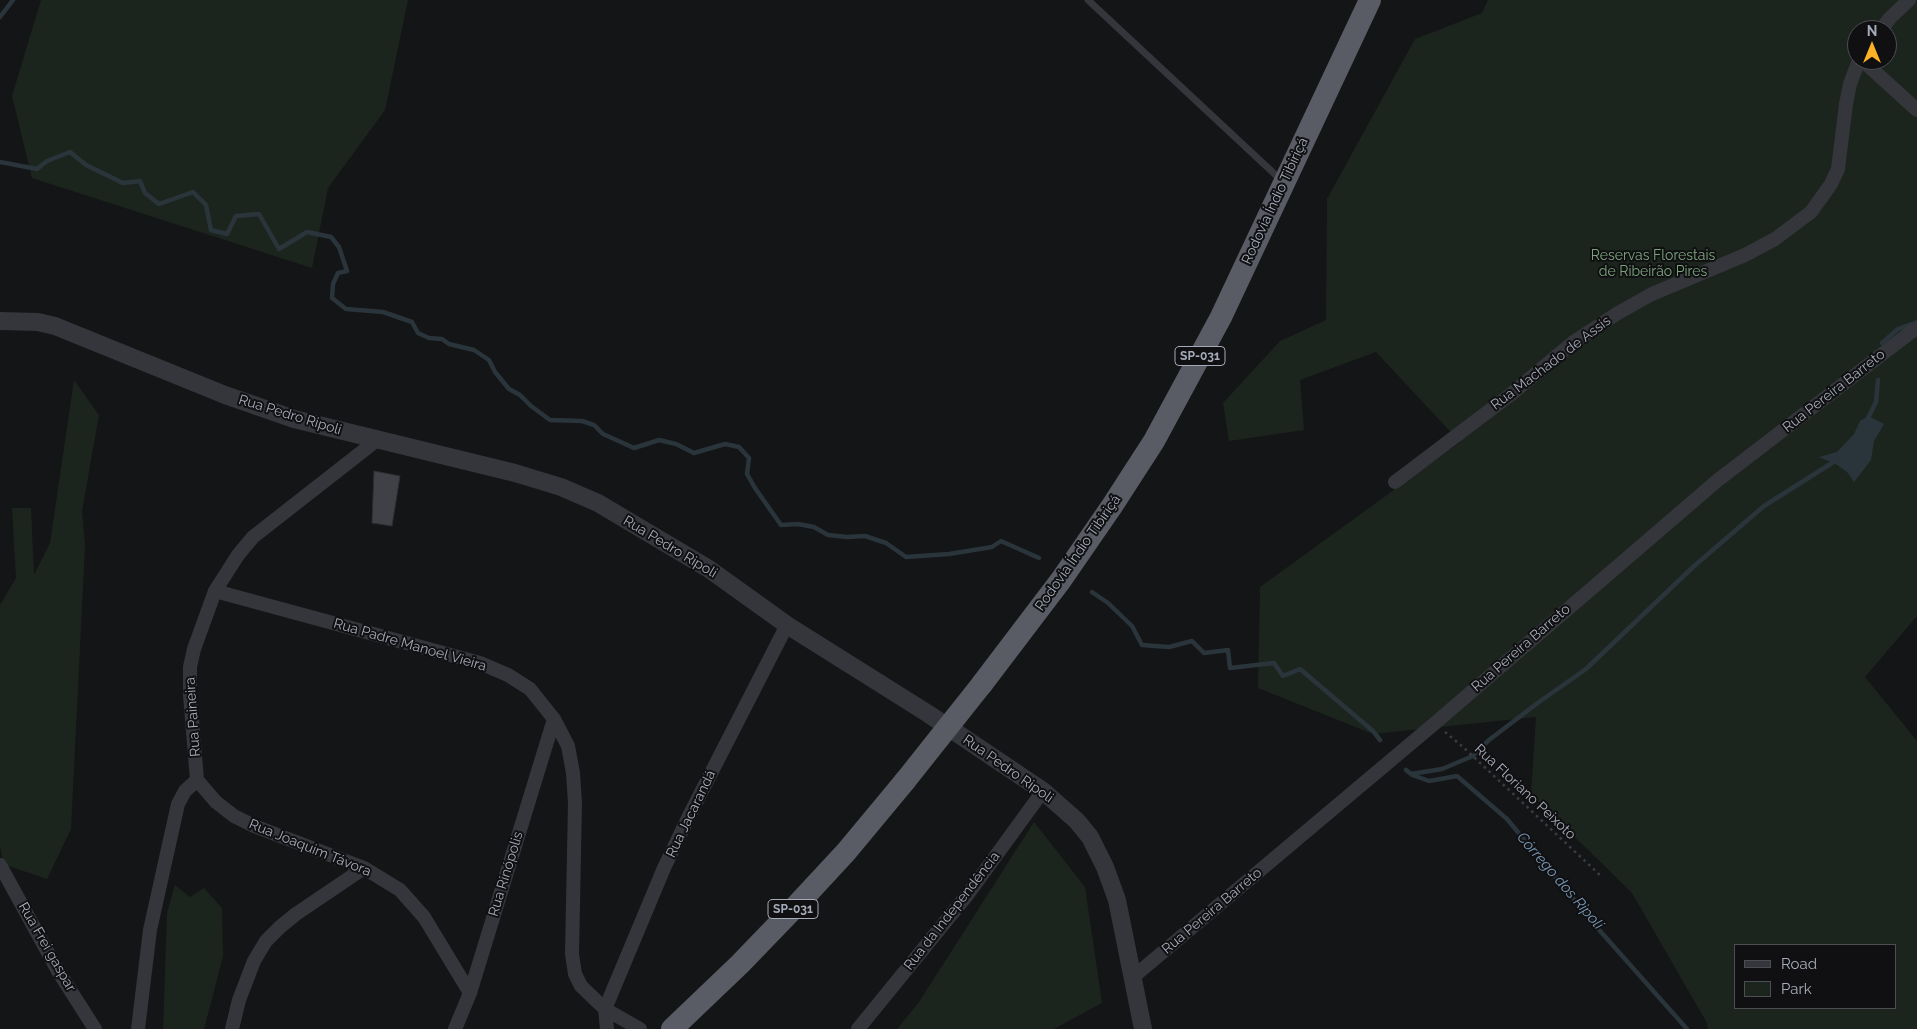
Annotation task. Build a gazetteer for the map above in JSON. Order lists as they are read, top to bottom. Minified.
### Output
{"streets":{"highway":["Rodovia Índio Tibiriçá","SP-031"],"street":["Rua Machado de Assis","Rua Pereira Barreto","Rua Pedro Ripoli","Rua Padre Manoel Vieira","Rua Paineira","Rua Jacarandá","Rua Joaquim Távora","Rua Rinópolis","Rua da Independência","Rua Frei gaspar"],"path":["Rua Floriano Peixoto"]},"crossings":[["Rua Pereira Barreto","Rua Pedro Ripoli"],["Rua Pereira Barreto","Rua Floriano Peixoto"],["Rua Pedro Ripoli","Rua Paineira"],["Rua Pedro Ripoli","Rua Jacarandá"],["Rua Pedro Ripoli","Rua da Independência"],["Rua Padre Manoel Vieira","Rua Paineira"],["Rua Padre Manoel Vieira","Rua Jacarandá"],["Rua Padre Manoel Vieira","Rua Rinópolis"],["Rua Paineira","Rua Joaquim Távora"],["Rua Joaquim Távora","Rua Rinópolis"]],"water":["Córrego dos Ripoli"],"parks":["Reservas Florestais de Ribeirão Pires"],"legend":["Road","Park"],"north":"top"}
